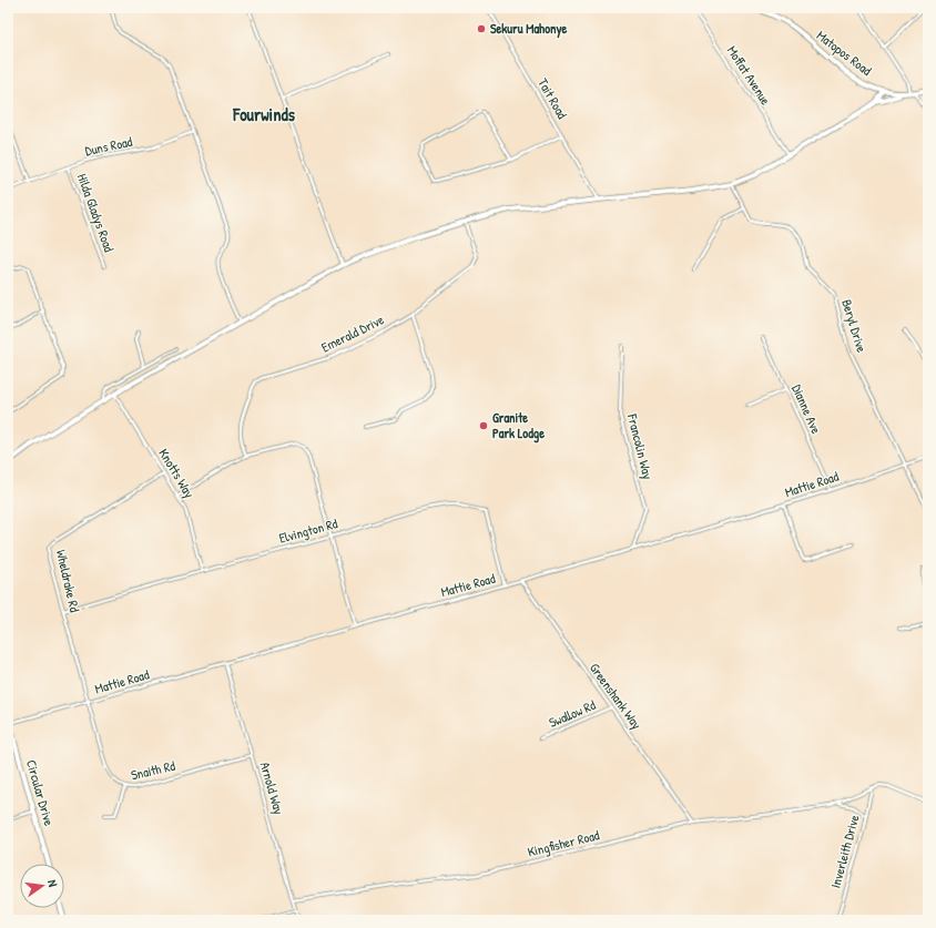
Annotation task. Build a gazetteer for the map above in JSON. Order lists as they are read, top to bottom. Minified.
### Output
{"streets":{"street":["Matopos Road","Moffat Avenue","Tait Road","Duns Road","Hilda Gladys Road","Beryl Drive","Emerald Drive","Dianne Ave","Francolin Way","Knotts Way","Mattie Road","Elvington Rd","Wheldrake Rd","Greenshank Way","Swallow Rd","Snaith Rd","Arnold Way","Circular Drive","Kingfisher Road","Inverleith Drive"]},"crossings":[["Duns Road","Hilda Gladys Road"],["Beryl Drive","Mattie Road"],["Dianne Ave","Mattie Road"],["Francolin Way","Mattie Road"],["Knotts Way","Elvington Rd"],["Knotts Way","Wheldrake Rd"],["Mattie Road","Elvington Rd"],["Mattie Road","Wheldrake Rd"],["Mattie Road","Greenshank Way"],["Mattie Road","Snaith Rd"],["Mattie Road","Arnold Way"],["Mattie Road","Circular Drive"],["Elvington Rd","Wheldrake Rd"],["Wheldrake Rd","Snaith Rd"],["Greenshank Way","Swallow Rd"],["Greenshank Way","Kingfisher Road"],["Snaith Rd","Arnold Way"],["Arnold Way","Kingfisher Road"],["Kingfisher Road","Inverleith Drive"]],"districts":["Fourwinds"],"places":["Sekuru Mahonye","Granite Park Lodge"],"north":"right"}
